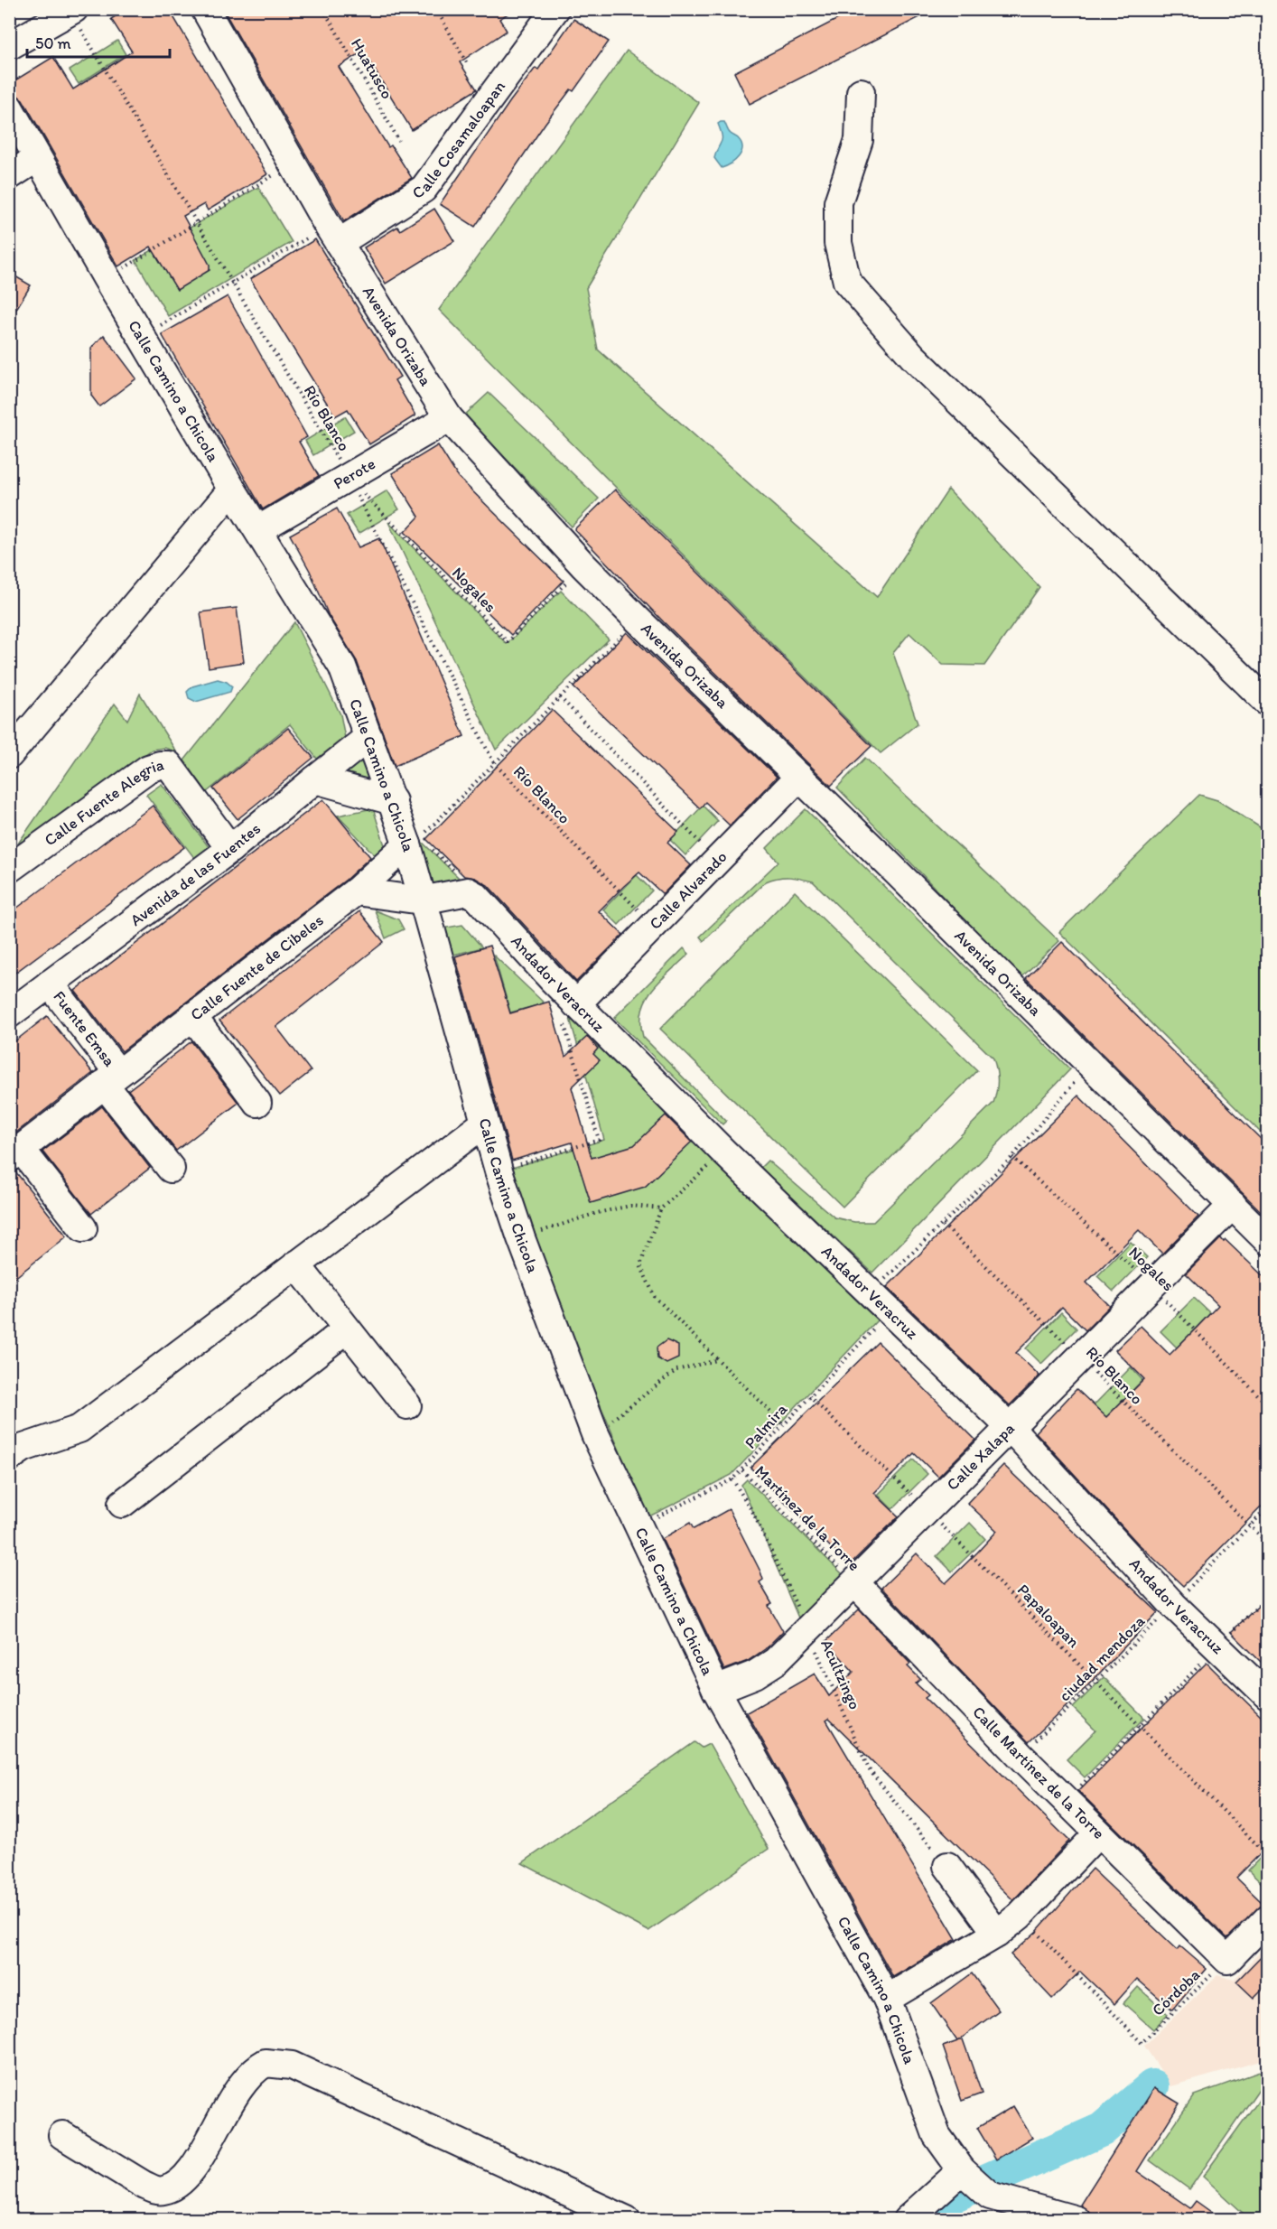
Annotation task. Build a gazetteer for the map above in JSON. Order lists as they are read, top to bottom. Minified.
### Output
{"streets":{"street":["Calle Cosamaloapan","Avenida Orizaba","Calle Camino a Chicola","Perote","Calle Fuente Alegria","Avenida de las Fuentes","Calle Alvarado","Calle Fuente de Cibeles","Andador Veracruz","Fuente Emsa","Calle Xalapa","Calle Martínez de la Torre"],"path":["Huatusco","Río Blanco","Nogales","Palmira","Martínez de la Torre","Papaloapan","ciudad mendoza","Acultzingo","Córdoba"]},"crossings":[["Calle Cosamaloapan","Avenida Orizaba"],["Avenida Orizaba","Perote"],["Avenida Orizaba","Nogales"],["Avenida Orizaba","Calle Alvarado"],["Avenida Orizaba","Calle Xalapa"],["Calle Camino a Chicola","Perote"],["Calle Camino a Chicola","Avenida de las Fuentes"],["Calle Camino a Chicola","Calle Fuente de Cibeles"],["Calle Camino a Chicola","Palmira"],["Calle Camino a Chicola","Calle Xalapa"],["Río Blanco","Perote"],["Río Blanco","Nogales"],["Río Blanco","Calle Alvarado"],["Río Blanco","Calle Xalapa"],["Río Blanco","ciudad mendoza"],["Perote","Nogales"],["Nogales","Calle Xalapa"],["Calle Fuente Alegria","Avenida de las Fuentes"],["Avenida de las Fuentes","Fuente Emsa"],["Calle Alvarado","Andador Veracruz"],["Calle Fuente de Cibeles","Fuente Emsa"],["Andador Veracruz","Palmira"],["Andador Veracruz","Calle Xalapa"],["Andador Veracruz","ciudad mendoza"],["Palmira","Martínez de la Torre"],["Palmira","Papaloapan"],["Palmira","Acultzingo"],["Calle Xalapa","Martínez de la Torre"],["Calle Xalapa","Papaloapan"],["Calle Xalapa","Acultzingo"],["Calle Xalapa","Calle Martínez de la Torre"],["Martínez de la Torre","Calle Martínez de la Torre"],["Papaloapan","ciudad mendoza"],["ciudad mendoza","Calle Martínez de la Torre"],["Calle Martínez de la Torre","Córdoba"]],"scale_bar":"50 m"}
